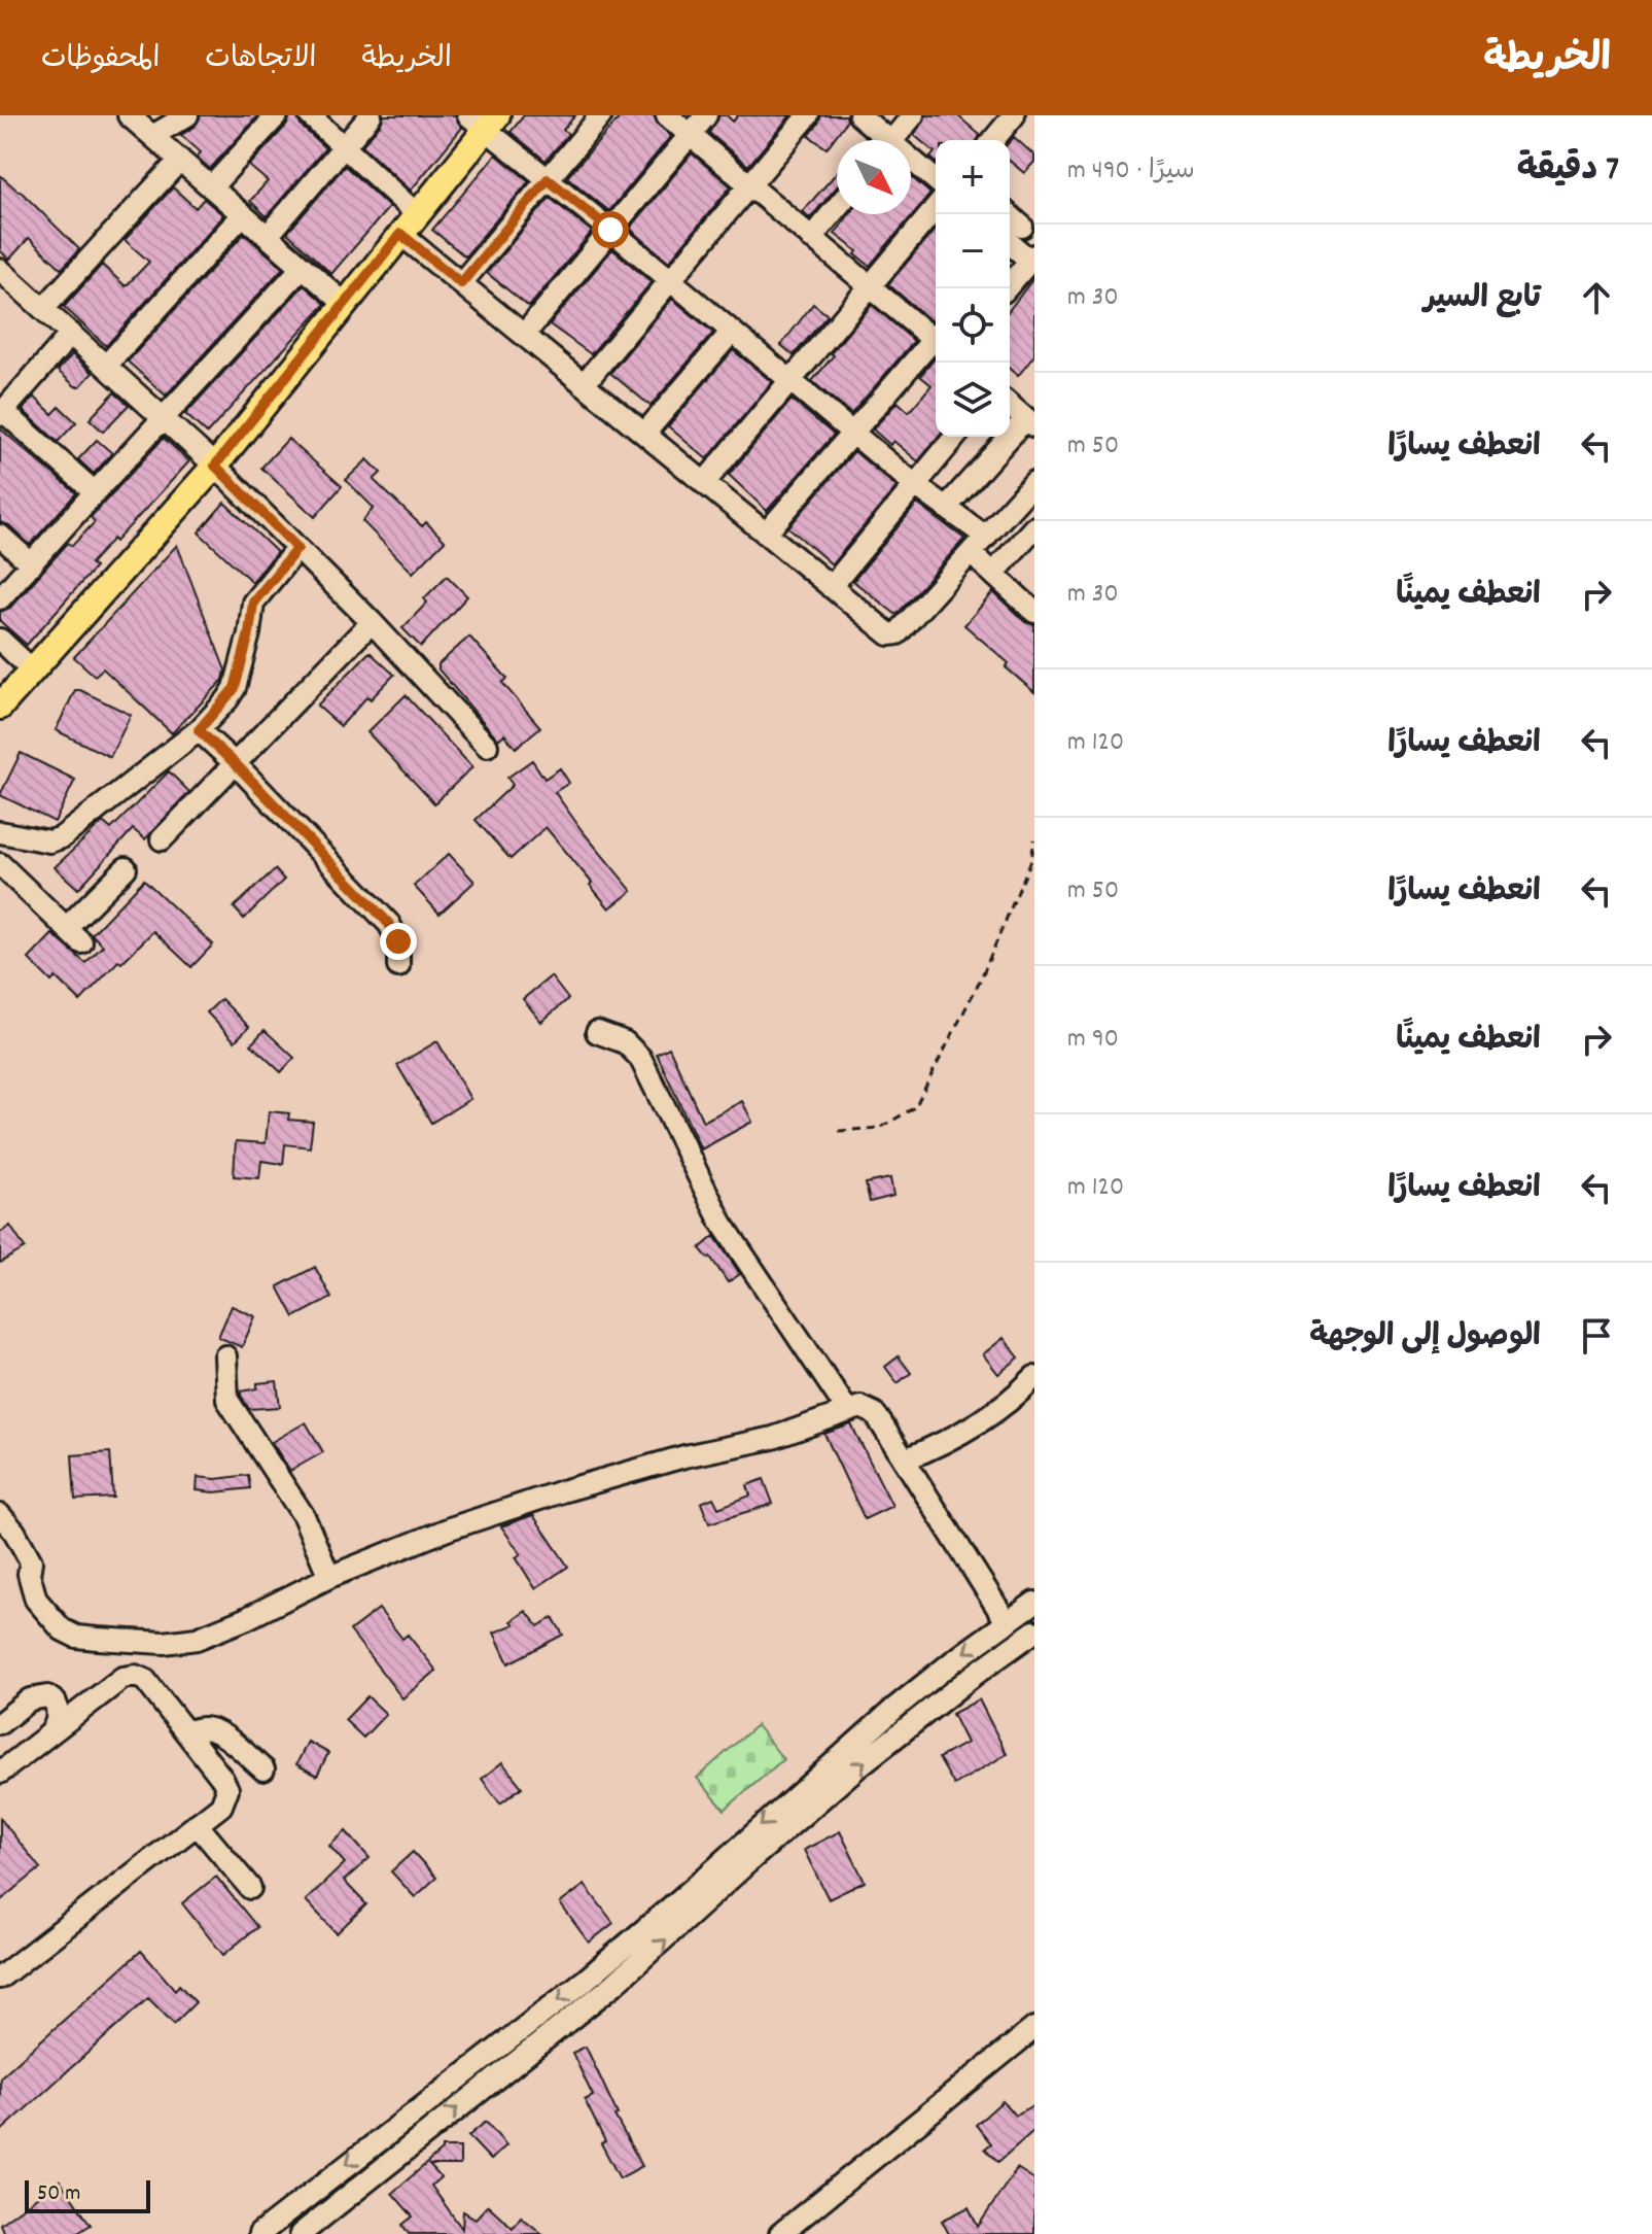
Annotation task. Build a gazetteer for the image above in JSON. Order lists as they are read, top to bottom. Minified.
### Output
{"scale_bar":"50 m","north":"bottom right","page":{"header":"الخريطة","nav":["الخريطة","الاتجاهات","المحفوظات"],"heading":["7 دقيقة","سيرًا · 490 m"],"map_buttons":["+","−"],"list":[["تابع السير","30 m"],["انعطف يسارًا","50 m"],["انعطف يمينًا","30 m"],["انعطف يسارًا","120 m"],["انعطف يسارًا","50 m"],["انعطف يمينًا","90 m"],["انعطف يسارًا","120 m"],"الوصول إلى الوجهة"],"scale":"50 m"}}
